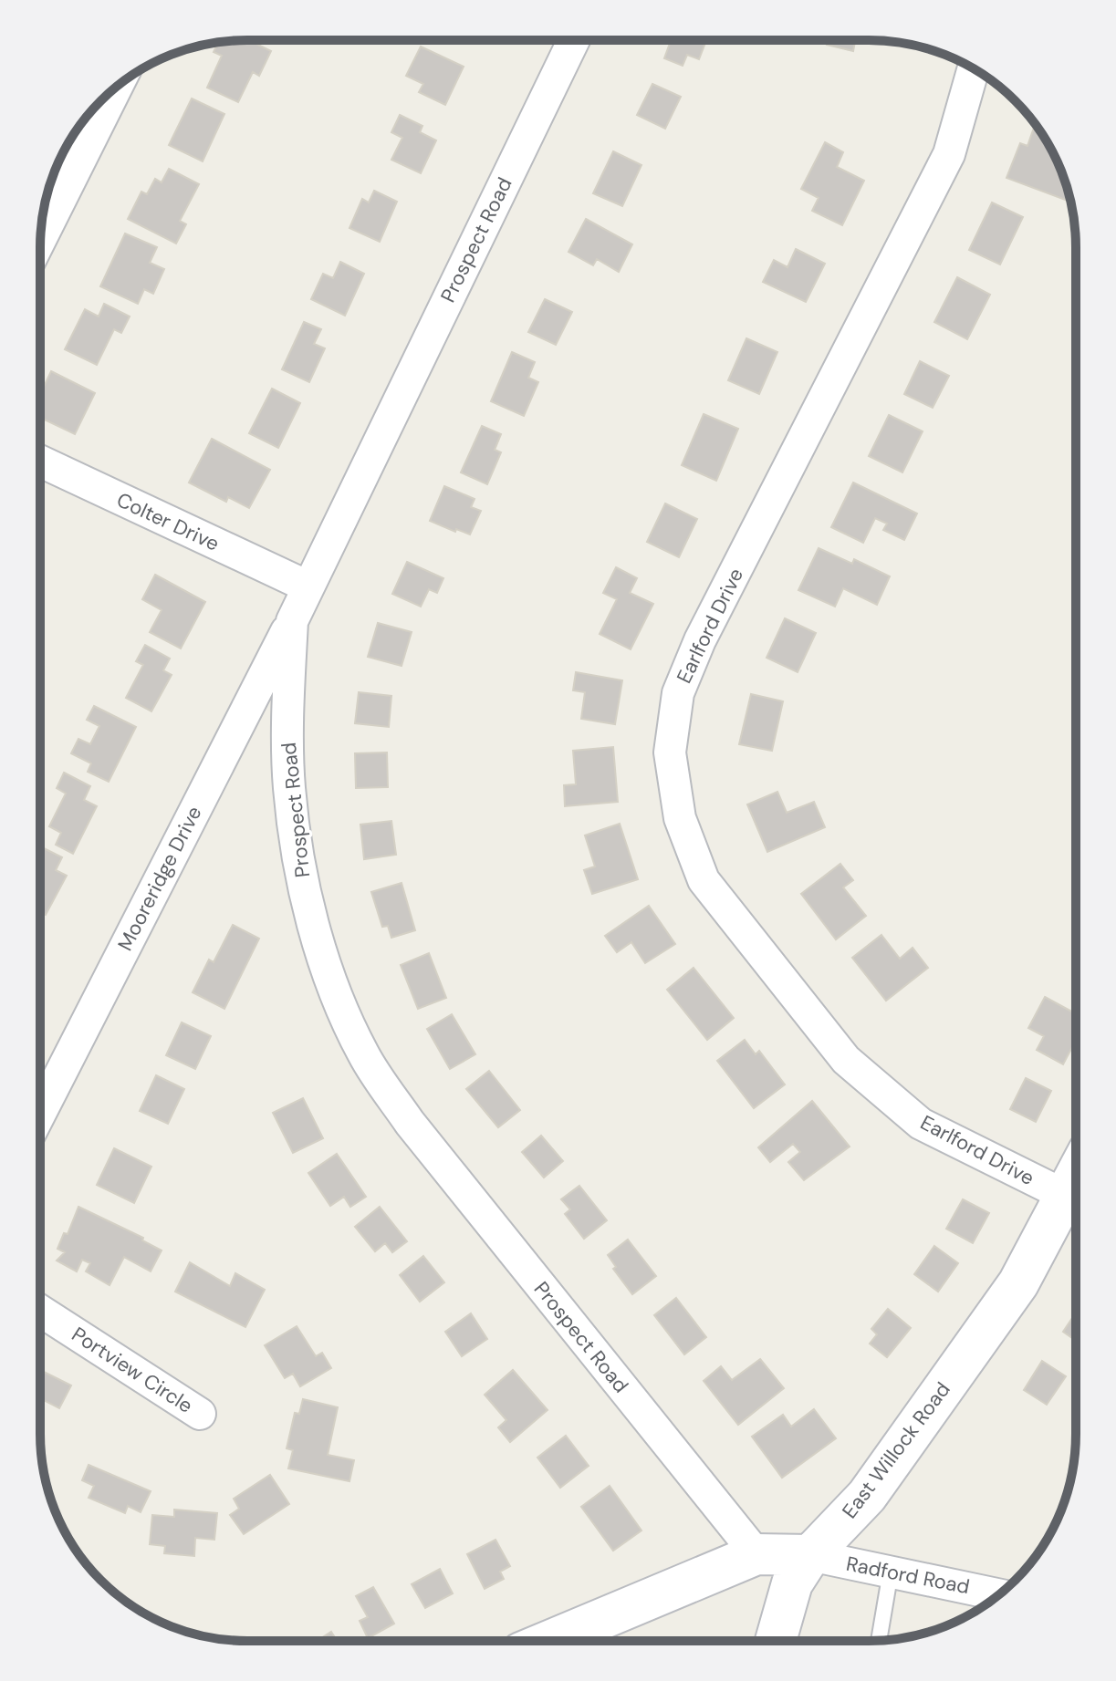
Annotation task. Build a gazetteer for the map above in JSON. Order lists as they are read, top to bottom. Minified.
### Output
{"streets":{"street":["Prospect Road","Colter Drive","Earlford Drive","Mooreridge Drive","Portview Circle","East Willock Road","Radford Road"]},"crossings":[["Prospect Road","Colter Drive"],["Prospect Road","Mooreridge Drive"],["Earlford Drive","East Willock Road"],["East Willock Road","Radford Road"]]}
